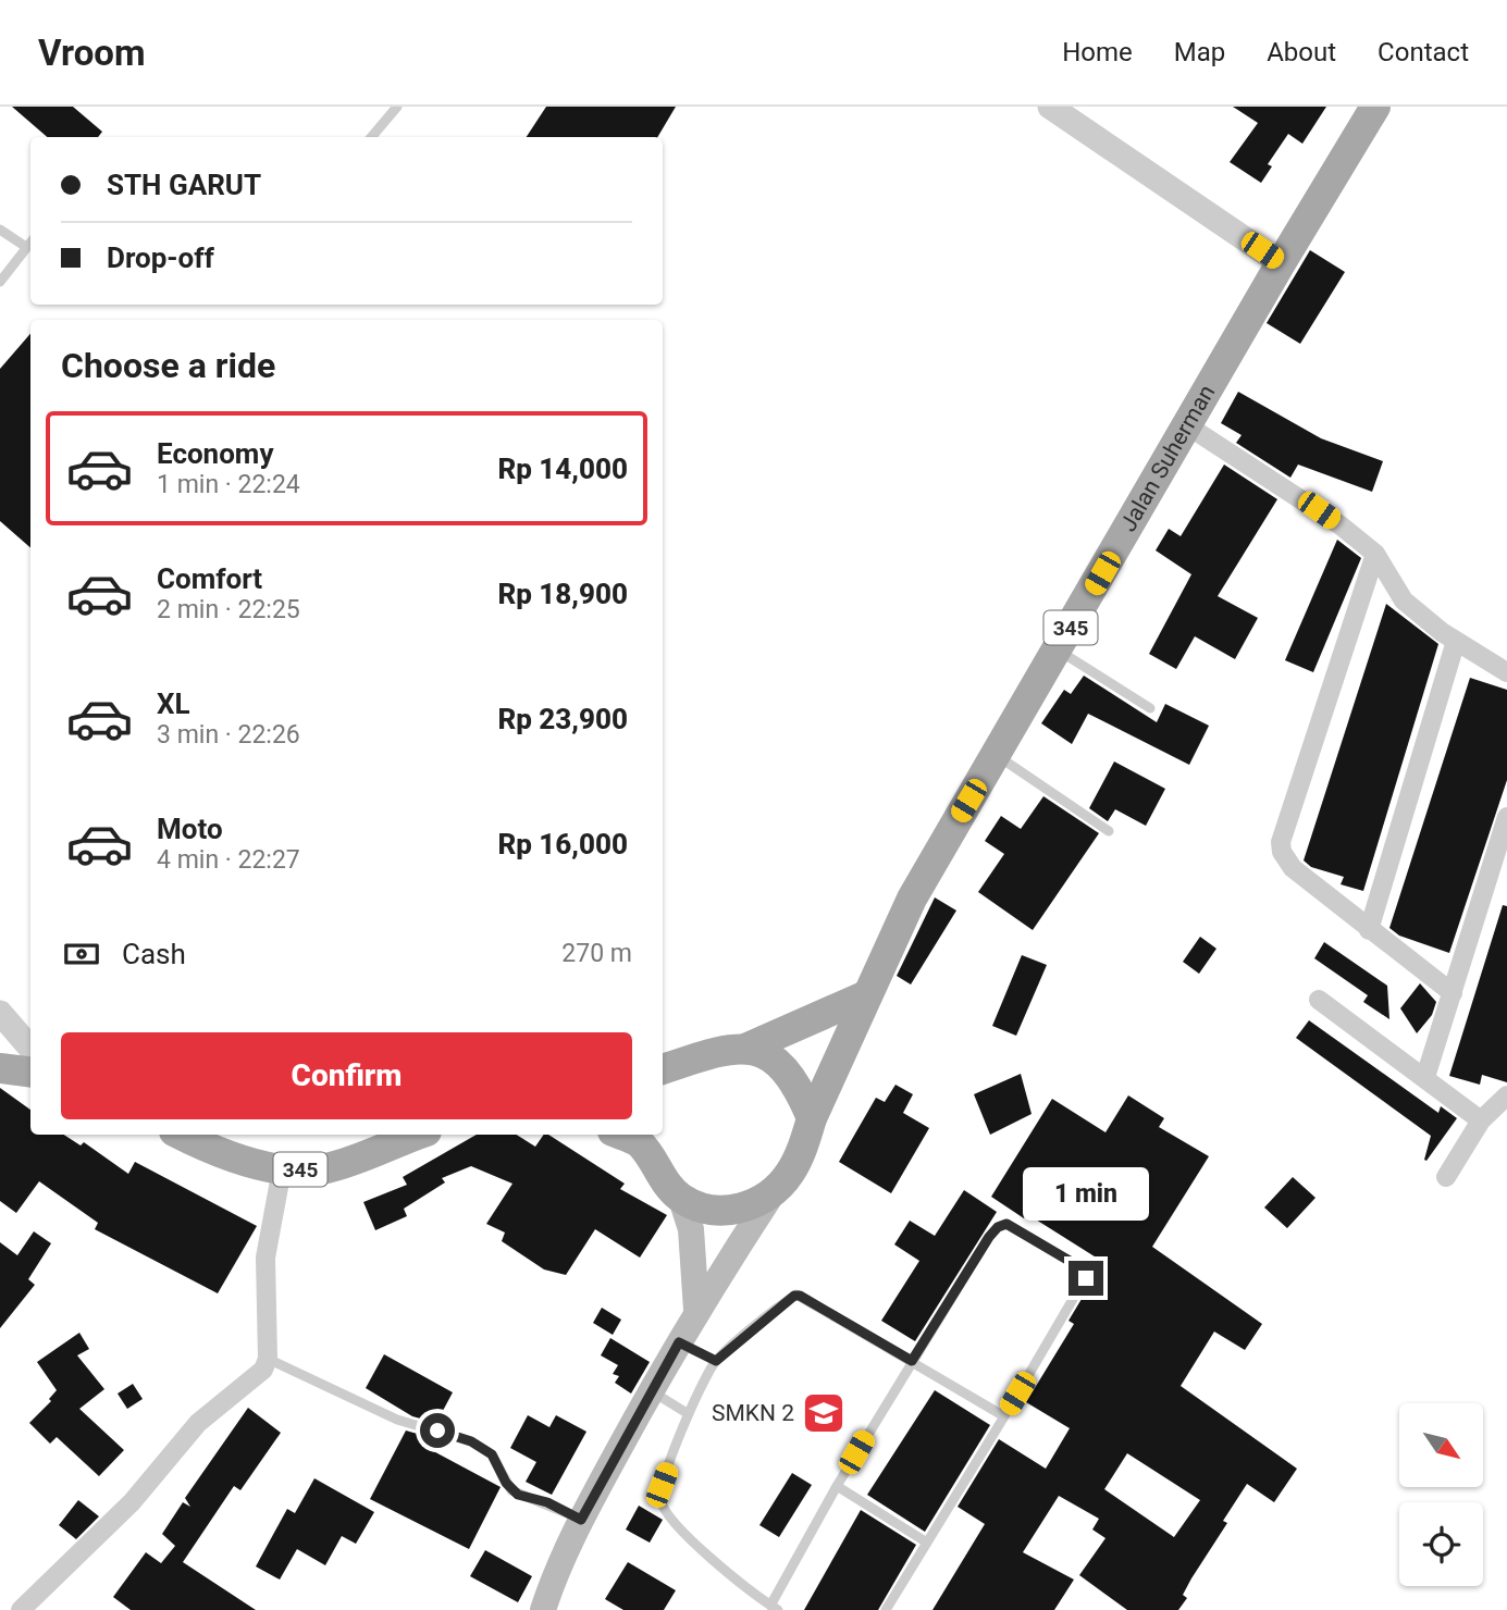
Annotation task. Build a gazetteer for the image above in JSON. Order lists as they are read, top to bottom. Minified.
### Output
{"streets":{"main road":["Jalan Suherman","345"]},"places":{"school or university":["SMKN 2"]},"north":"bottom right","page":{"header":"Vroom","nav":["Home","Map","About","Contact"],"banner":["STH GARUT","Drop-off"],"heading":"Choose a ride","list":[{"name":"Economy","note":"1 min · 22:24","value":"Rp 14,000"},{"name":"Comfort","note":"2 min · 22:25","value":"Rp 18,900"},{"name":"XL","note":"3 min · 22:26","value":"Rp 23,900"},{"name":"Moto","note":"4 min · 22:27","value":"Rp 16,000"}],"pay":["Cash","270 m"],"buttons":"Confirm","bubble":"1 min"}}
